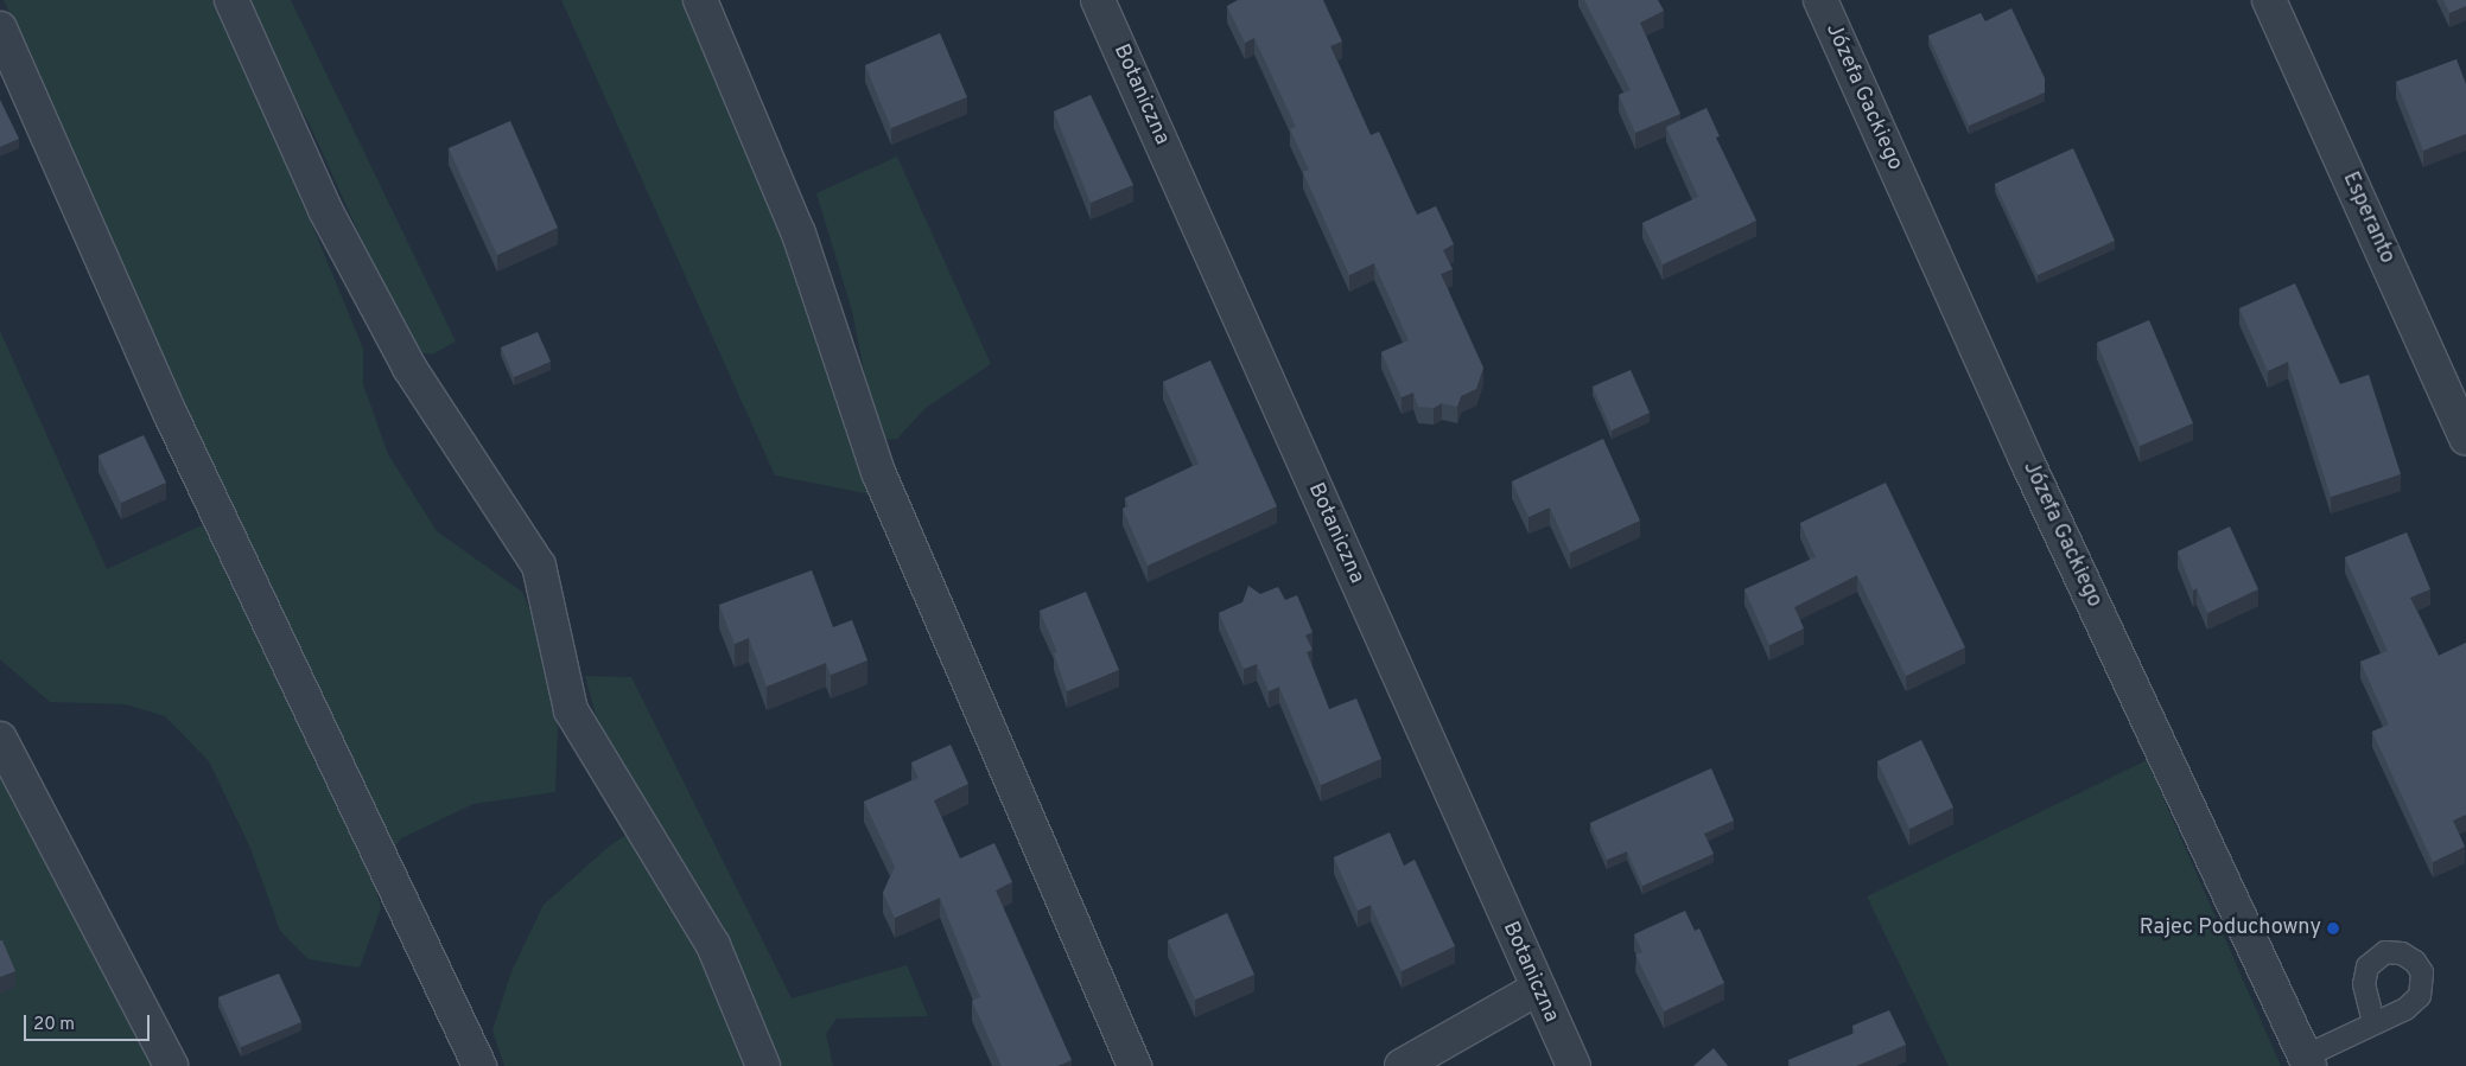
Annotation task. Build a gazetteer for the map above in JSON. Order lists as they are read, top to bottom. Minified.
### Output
{"streets":{"street":["Botaniczna","Józefa Gackiego","Esperanto"]},"places":["Rajec Poduchowny"],"scale_bar":"20 m"}
